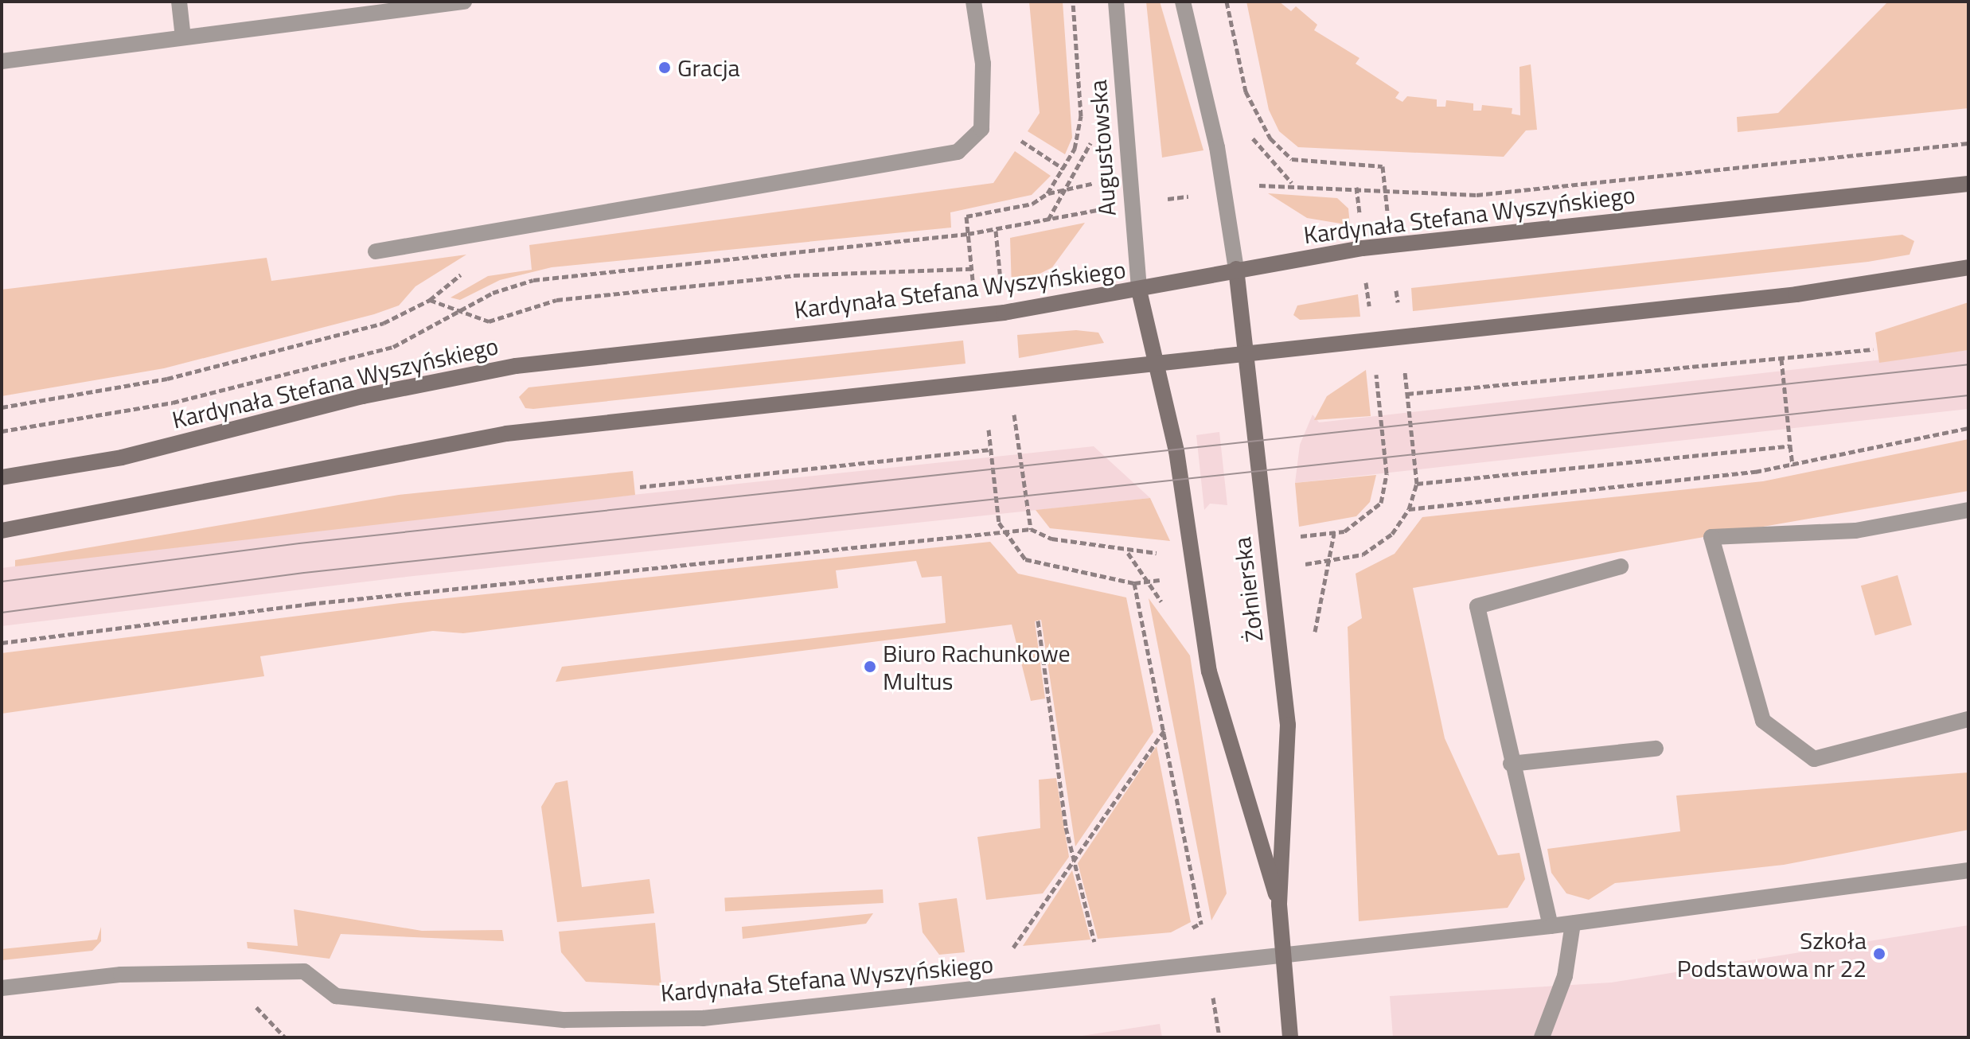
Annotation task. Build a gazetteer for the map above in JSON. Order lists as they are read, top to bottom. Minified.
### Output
{"streets":{"main road":["Kardynała Stefana Wyszyńskiego","Żołnierska"],"street":["Augustowska"]},"crossings":[["Augustowska","Kardynała Stefana Wyszyńskiego"],["Augustowska","Żołnierska"],["Kardynała Stefana Wyszyńskiego","Żołnierska"]],"places":["Gracja","Biuro Rachunkowe Multus","Szkoła Podstawowa nr 22"]}
